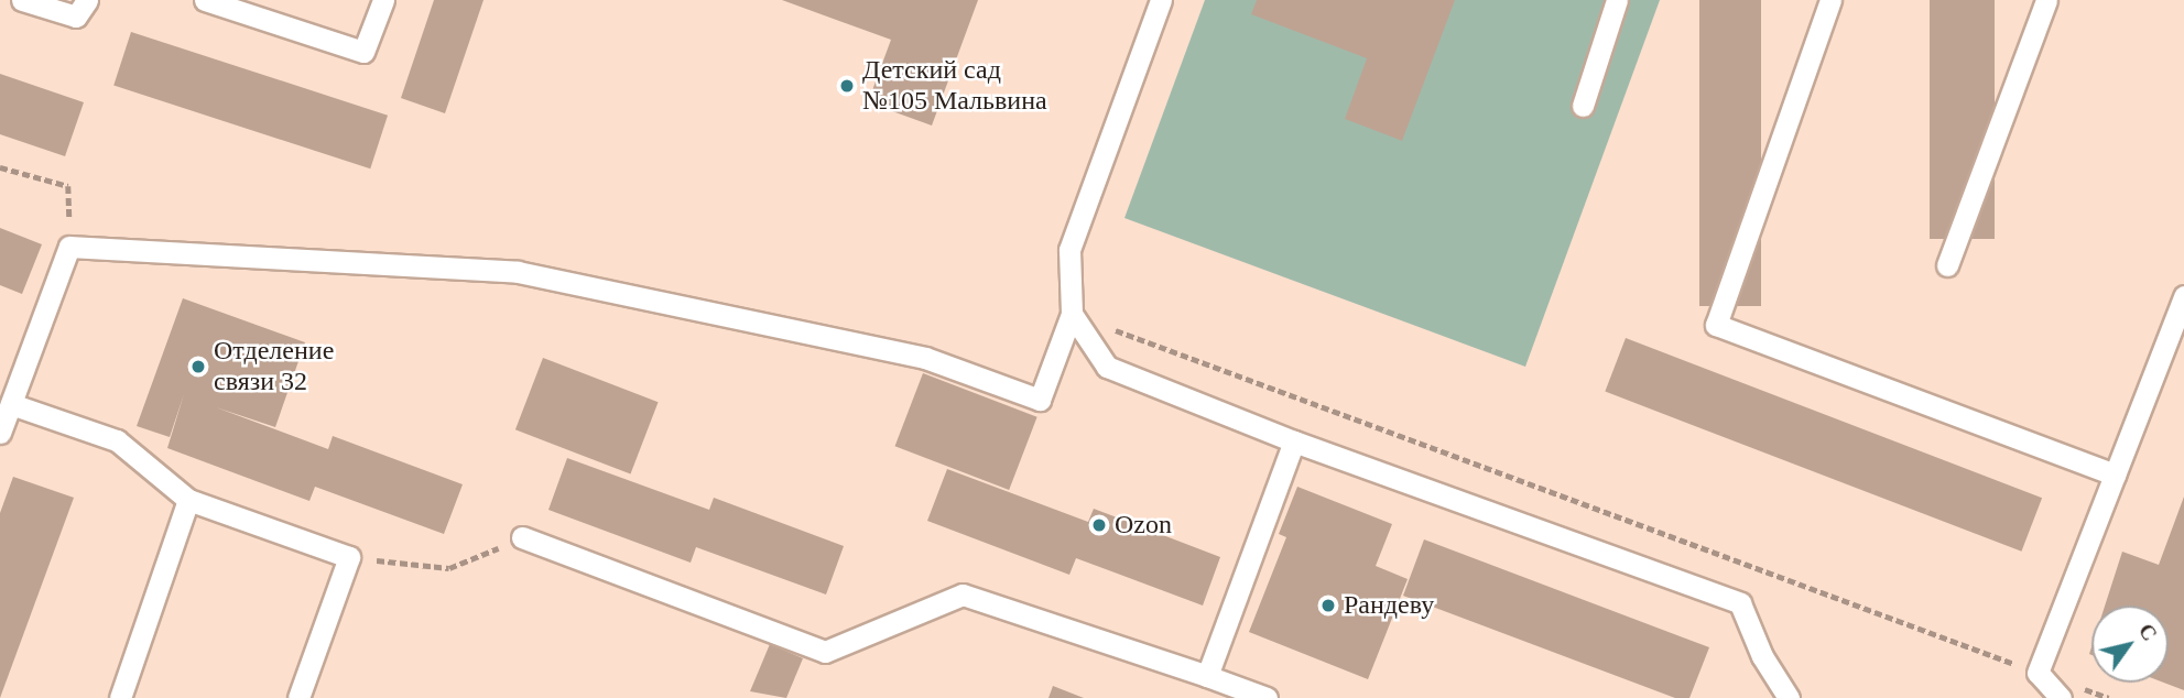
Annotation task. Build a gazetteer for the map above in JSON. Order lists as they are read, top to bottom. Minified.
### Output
{"places":["Детский сад №105 Мальвина","Отделение связи 32","Ozon","Рандеву"],"north":"top right"}
